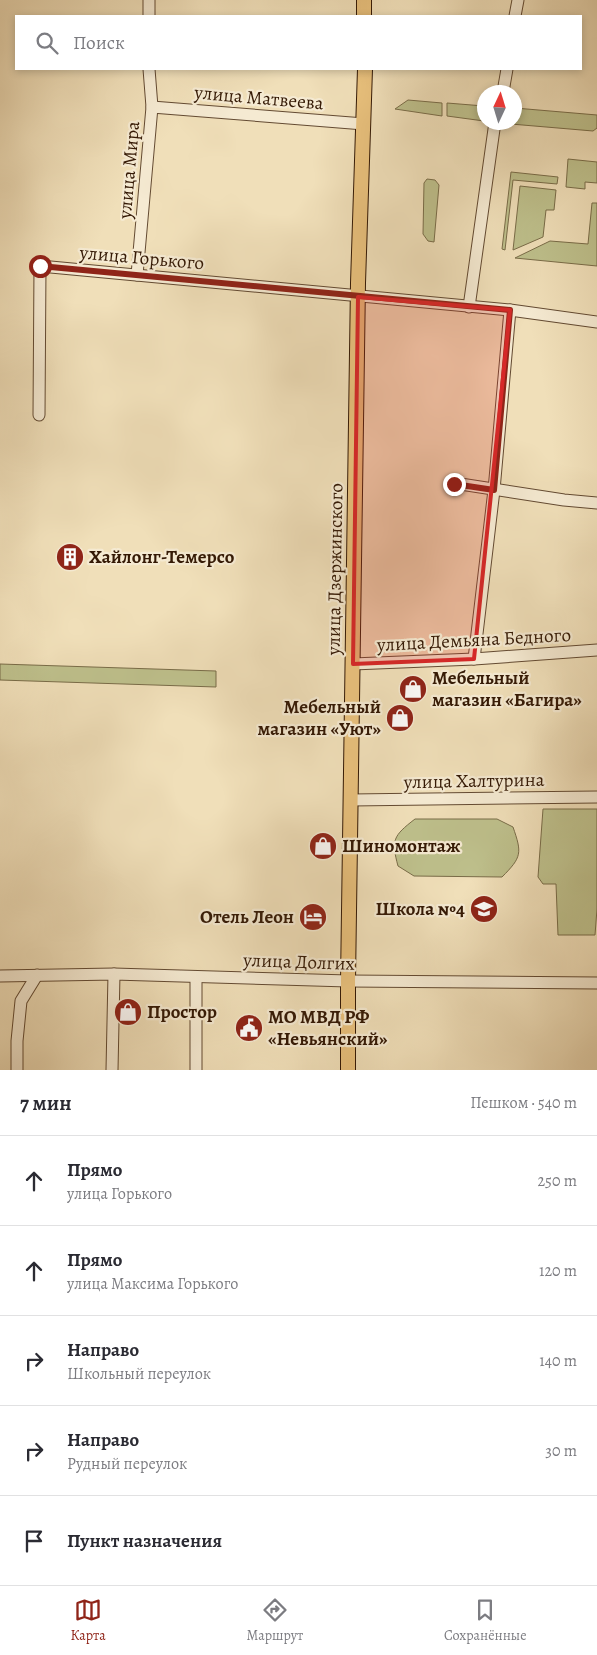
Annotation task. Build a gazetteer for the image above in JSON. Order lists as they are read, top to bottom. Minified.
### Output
{"streets":{"main road":["улица Дзержинского"],"street":["улица Матвеева","улица Мира","улица Горького","улица Демьяна Бедного","улица Халтурина","улица Долгих"]},"crossings":[["улица Матвеева","улица Мира"],["улица Матвеева","улица Дзержинского"],["улица Мира","улица Горького"],["улица Горького","улица Дзержинского"],["улица Дзержинского","улица Демьяна Бедного"],["улица Дзержинского","улица Халтурина"],["улица Дзержинского","улица Долгих"]],"places":{"building":["Хайлонг-Темерсо"],"shop":["Мебельный магазин «Багира»","Мебельный магазин «Уют»","Шиномонтаж","Простор"],"school or university":["Школа №4"],"hotel":["Отель Леон"],"public building":["МО МВД РФ «Невьянский»"]},"north":"top","page":{"search":"Поиск","heading":["7 мин","Пешком · 540 m"],"list":[["Прямо","улица Горького","250 m"],["Прямо","улица Максима Горького","120 m"],["Направо","Школьный переулок","140 m"],["Направо","Рудный переулок","30 m"],"Пункт назначения"],"nav":["Карта","Маршрут","Сохранённые"]}}
